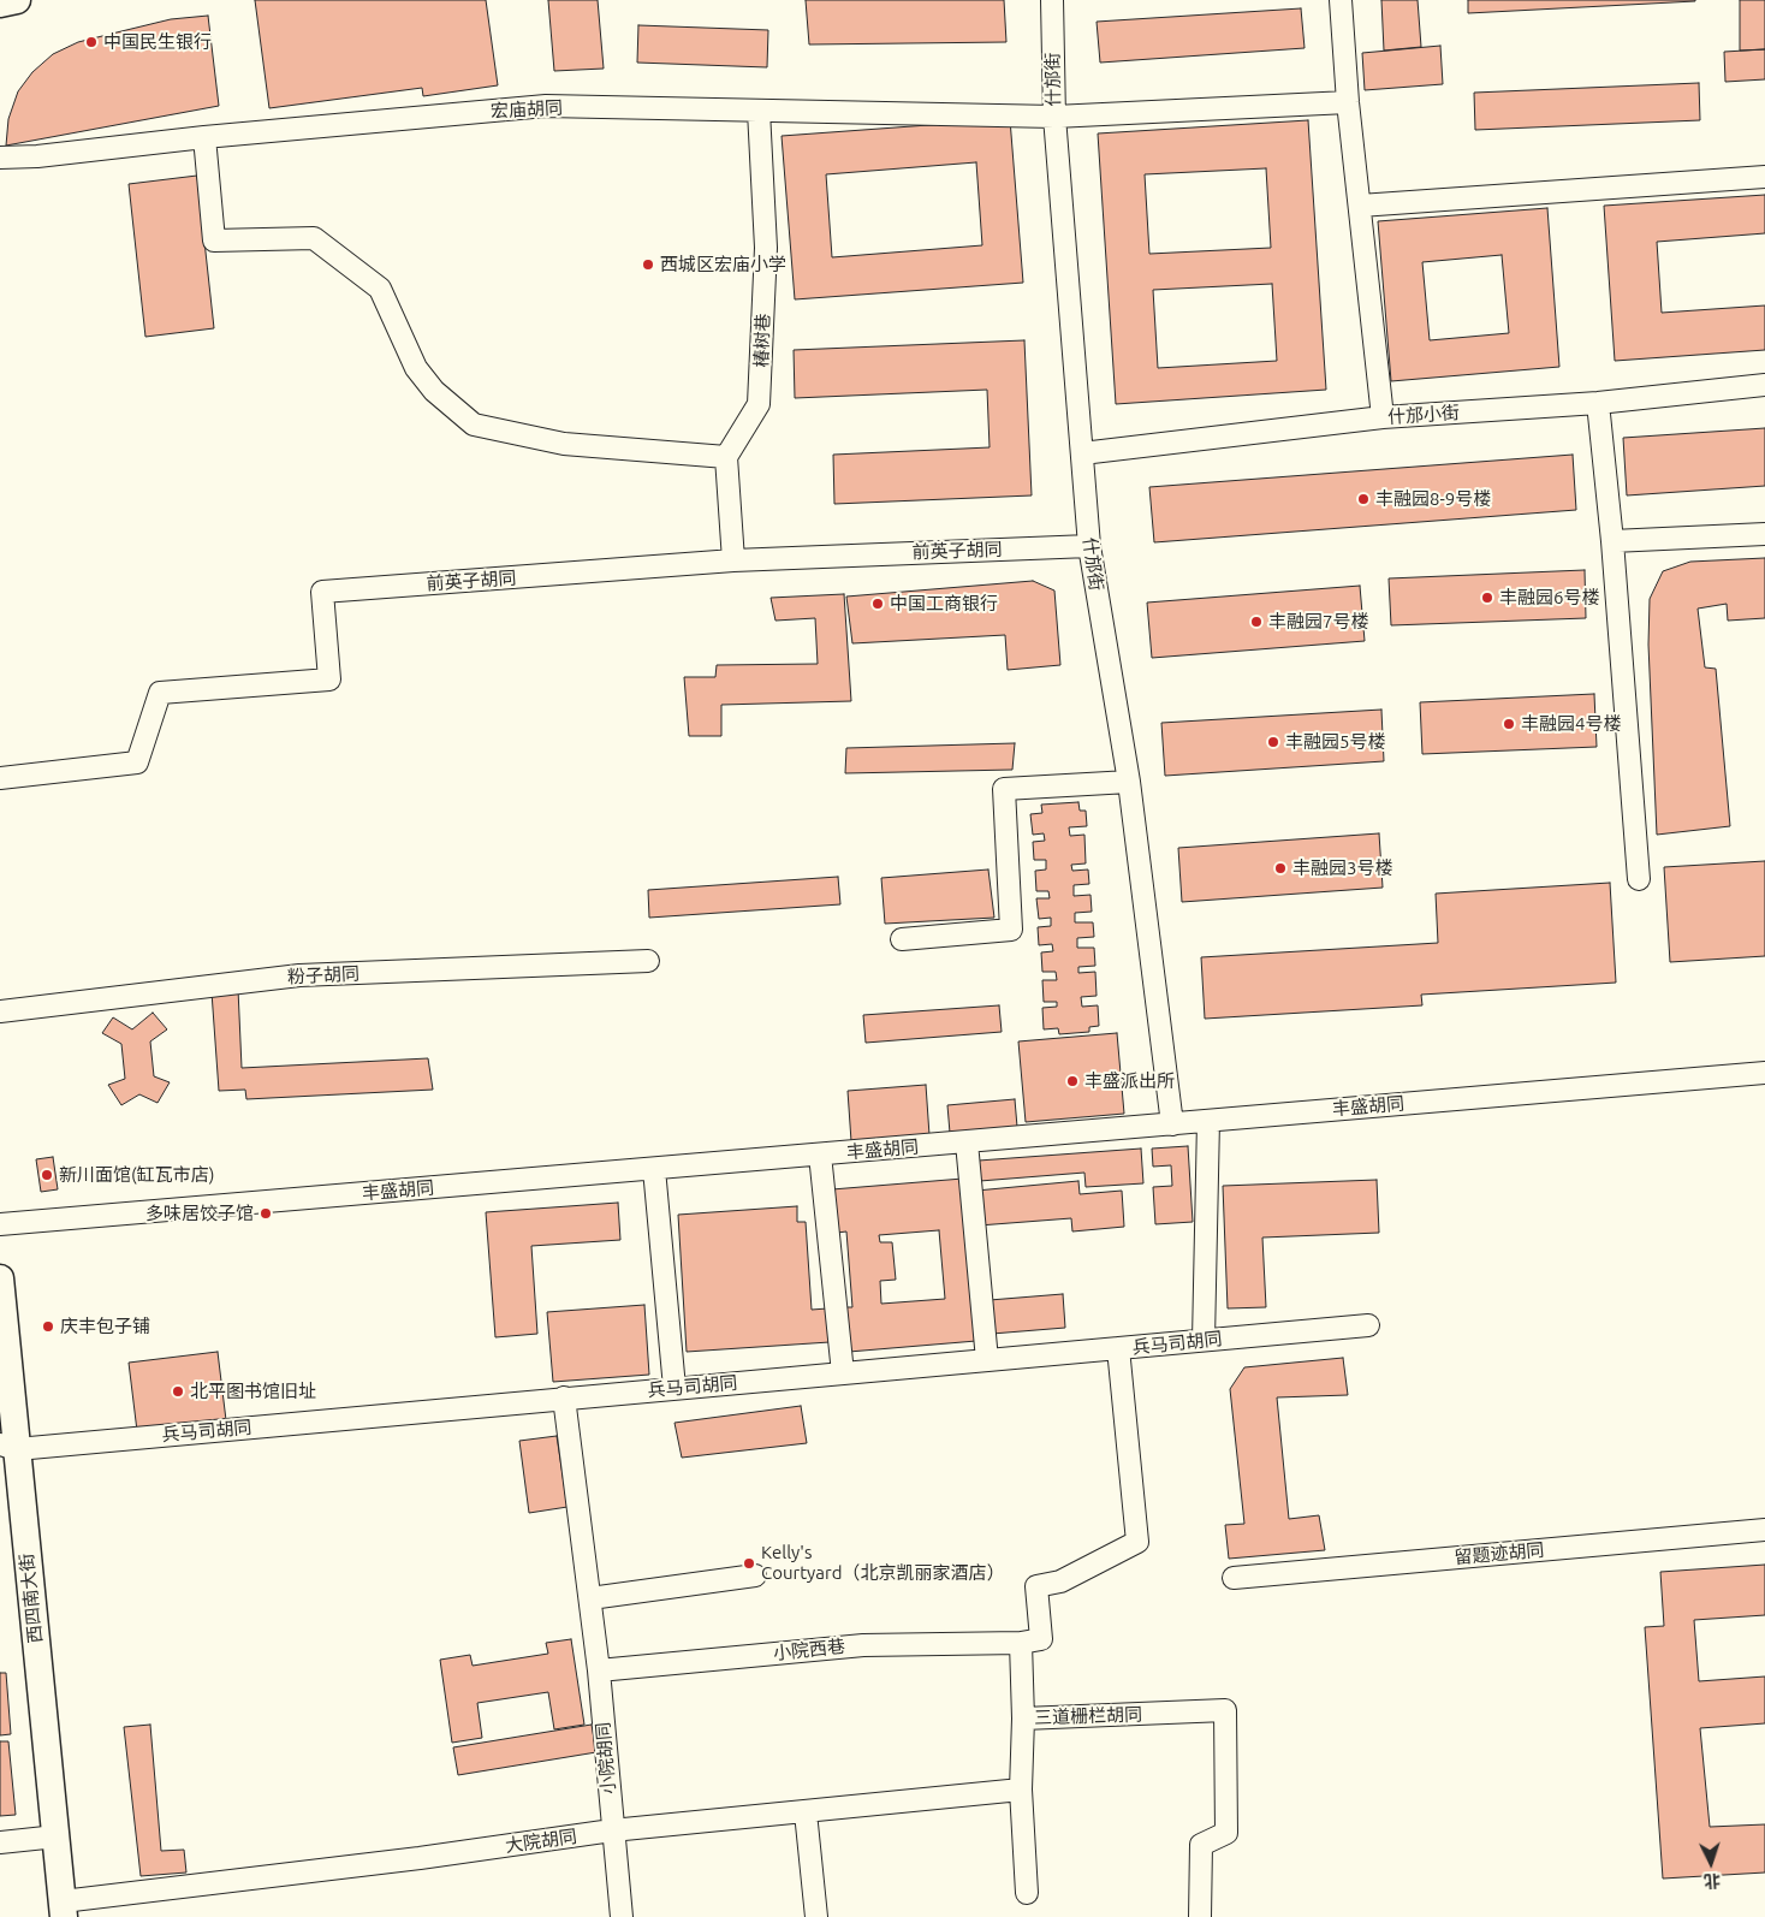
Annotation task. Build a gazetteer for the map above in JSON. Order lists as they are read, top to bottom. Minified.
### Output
{"streets":{"main road":["西四南大街"],"street":["什邡街","宏庙胡同","椿树巷","什邡小街","前英子胡同","粉子胡同","丰盛胡同","兵马司胡同","留题迹胡同","小院西巷","三道栅栏胡同","小院胡同","大院胡同"]},"crossings":[["什邡街","宏庙胡同"],["什邡街","什邡小街"],["什邡街","前英子胡同"],["什邡街","丰盛胡同"],["宏庙胡同","椿树巷"],["兵马司胡同","西四南大街"],["兵马司胡同","小院胡同"],["西四南大街","大院胡同"],["小院西巷","小院胡同"],["三道栅栏胡同","大院胡同"],["小院胡同","大院胡同"]],"places":["中国民生银行","西城区宏庙小学","丰融园8-9号楼","丰融园6号楼","中国工商银行","丰融园7号楼","丰融园4号楼","丰融园5号楼","丰融园3号楼","丰盛派出所","新川面馆(缸瓦市店)","多味居饺子馆","庆丰包子铺","北平图书馆旧址","Kelly's Courtyard（北京凯丽家酒店）"],"north":"bottom"}
